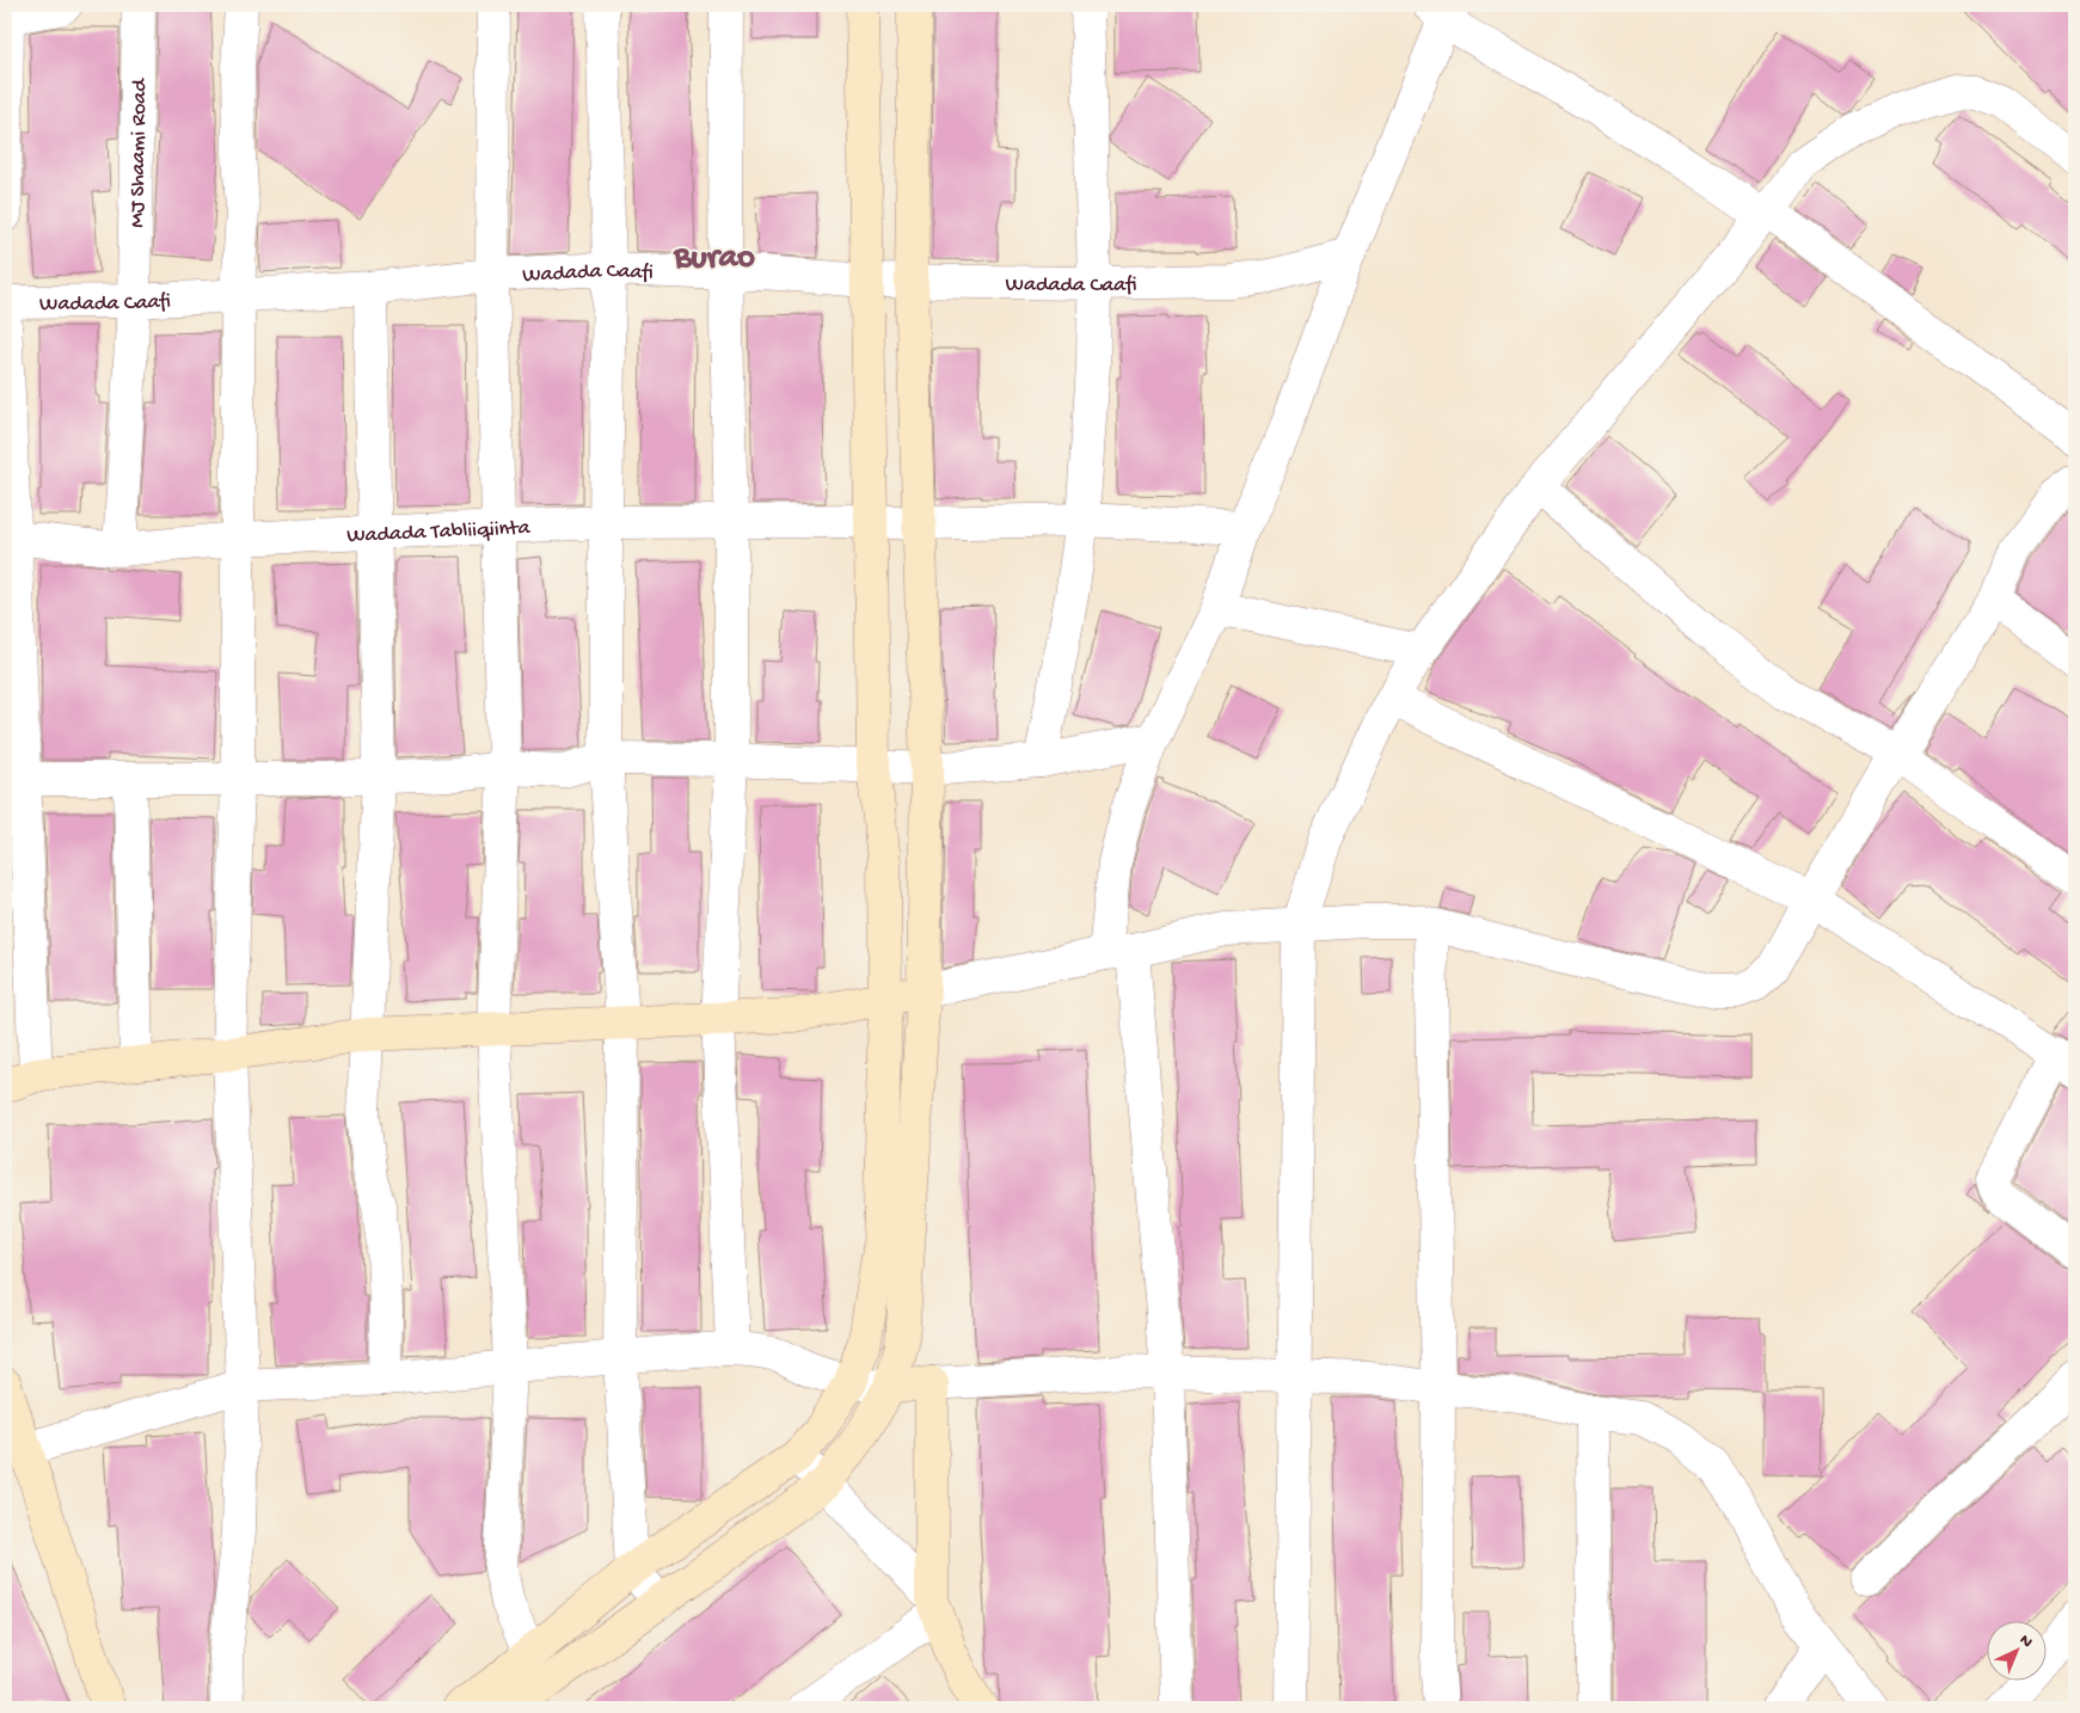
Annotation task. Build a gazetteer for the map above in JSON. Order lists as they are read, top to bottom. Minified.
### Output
{"streets":{"street":["MJ Shaami Road","Wadada Caafi","Wadada Tabliiqiinta"]},"crossings":[["MJ Shaami Road","Wadada Caafi"],["MJ Shaami Road","Wadada Tabliiqiinta"]],"districts":["Burao"],"north":"top right"}
